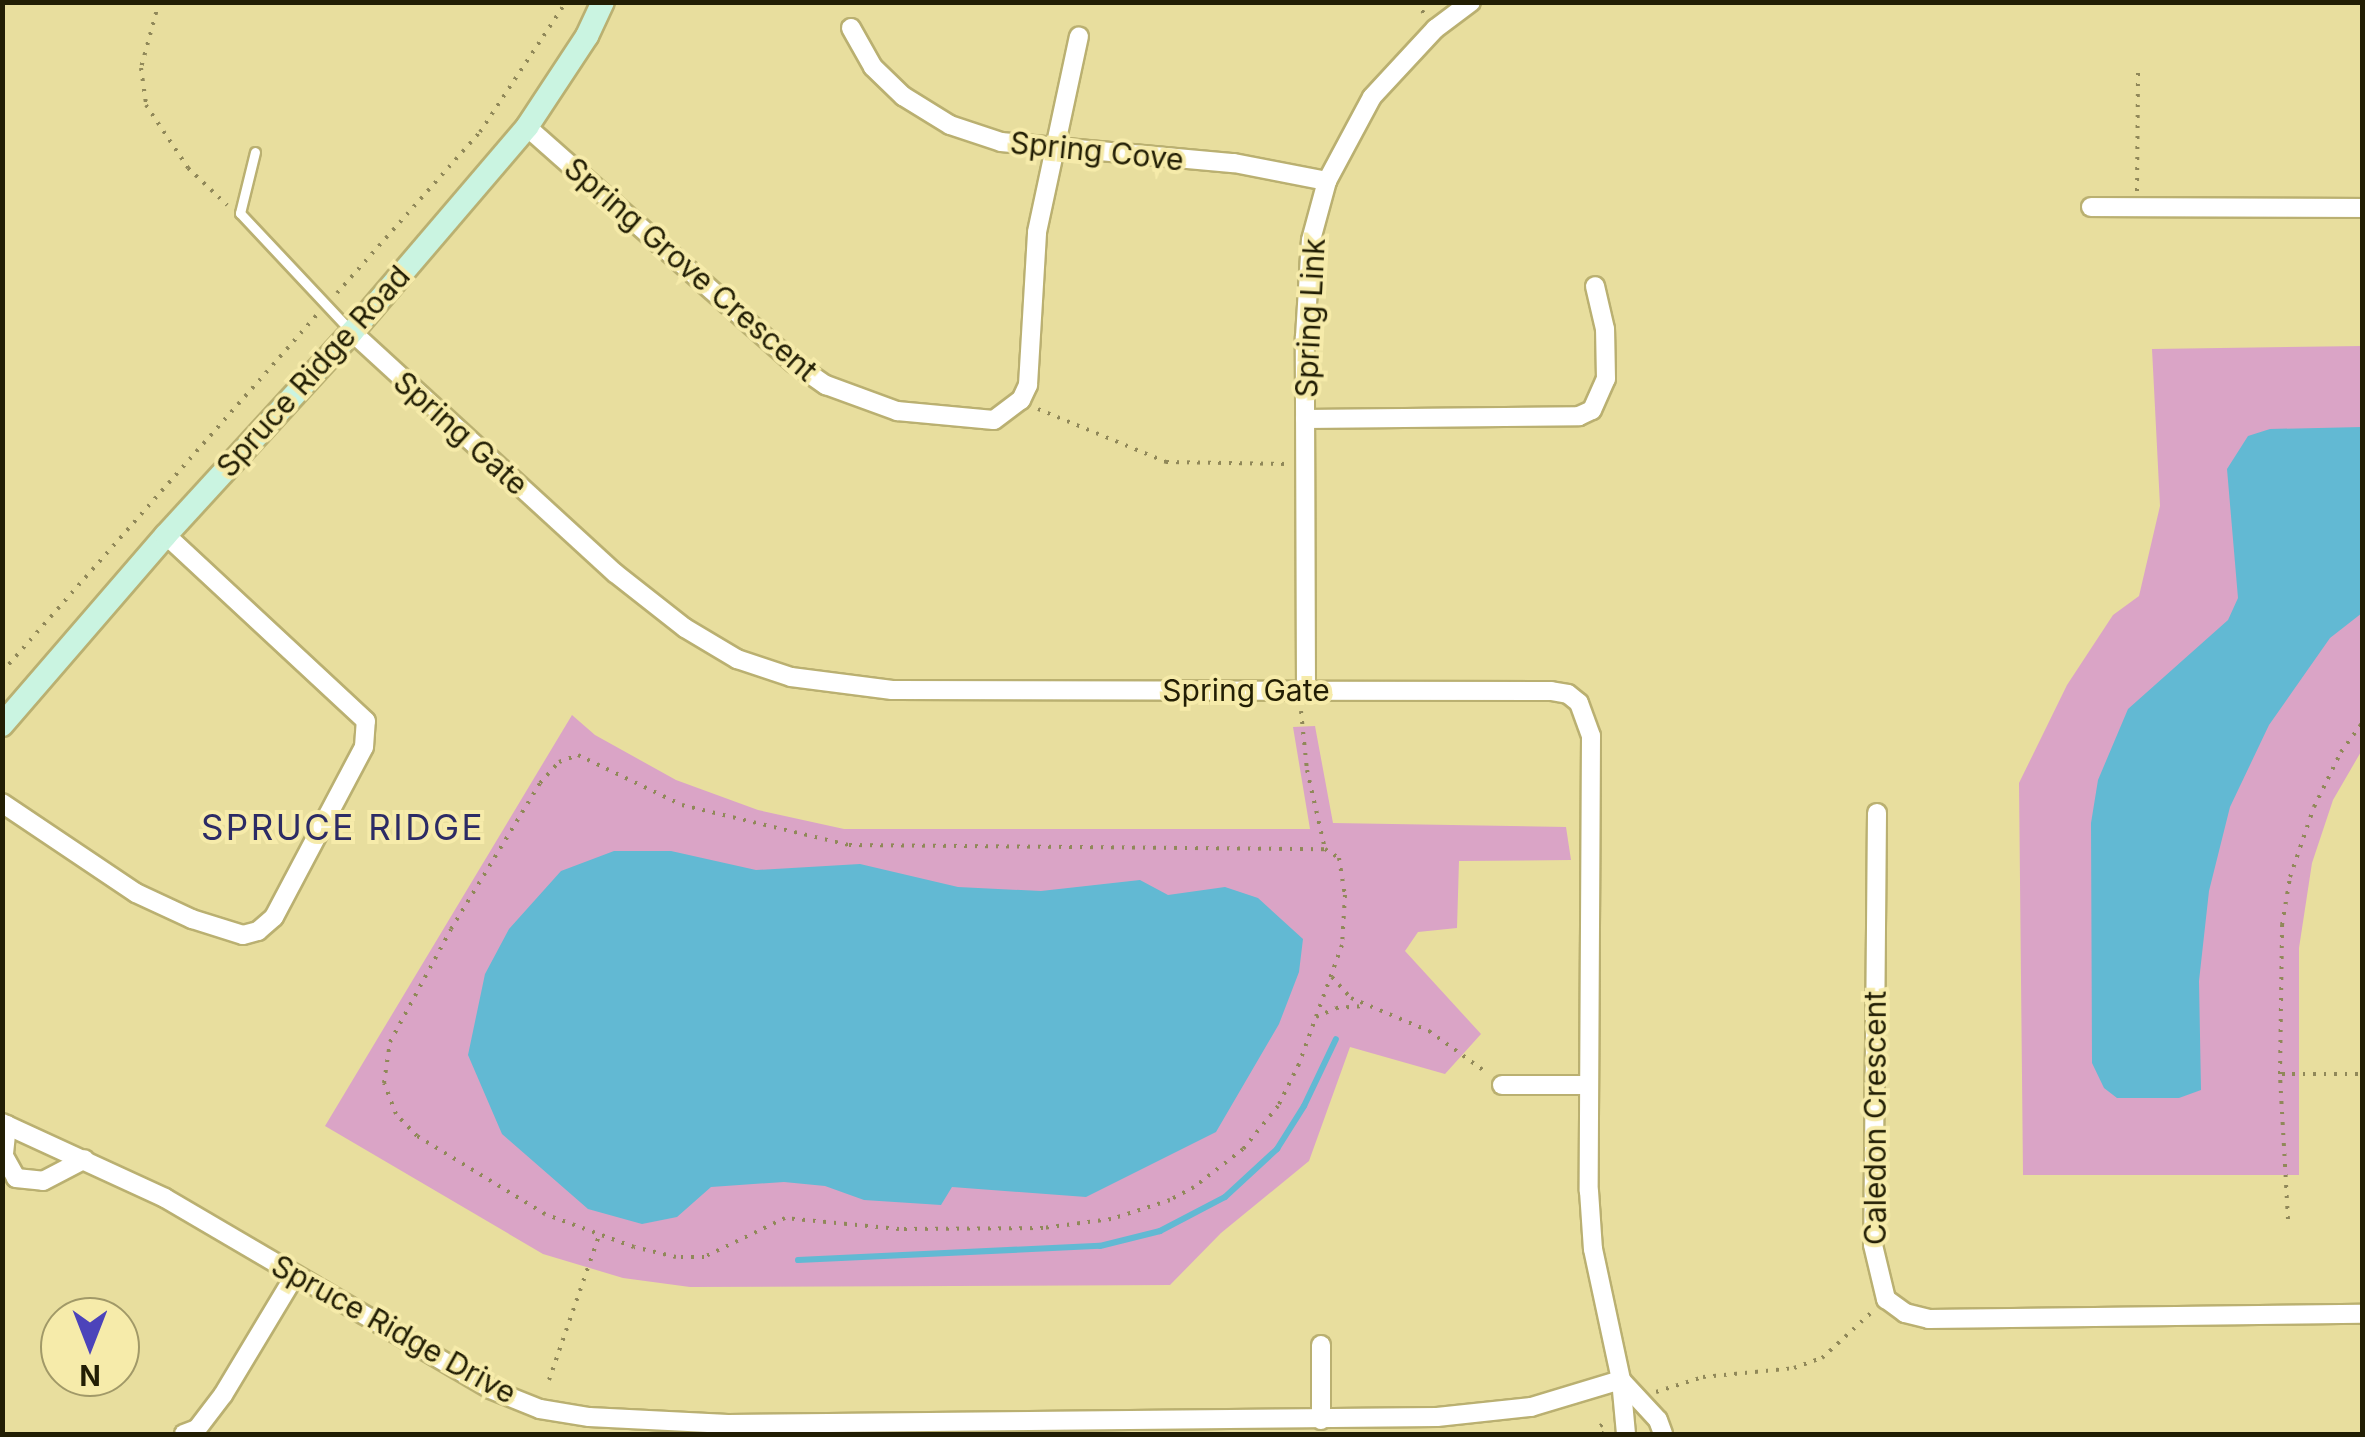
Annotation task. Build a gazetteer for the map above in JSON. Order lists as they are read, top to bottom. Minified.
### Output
{"streets":{"street":["Spring Cove","Spring Grove Crescent","Spring Link","Spruce Ridge Road","Spring Gate","Caledon Crescent","Spruce Ridge Drive"]},"crossings":[["Spring Cove","Spring Link"],["Spring Grove Crescent","Spruce Ridge Road"],["Spring Link","Spring Gate"],["Spruce Ridge Road","Spring Gate"],["Spring Gate","Spruce Ridge Drive"]],"districts":["SPRUCE RIDGE"],"north":"bottom"}
